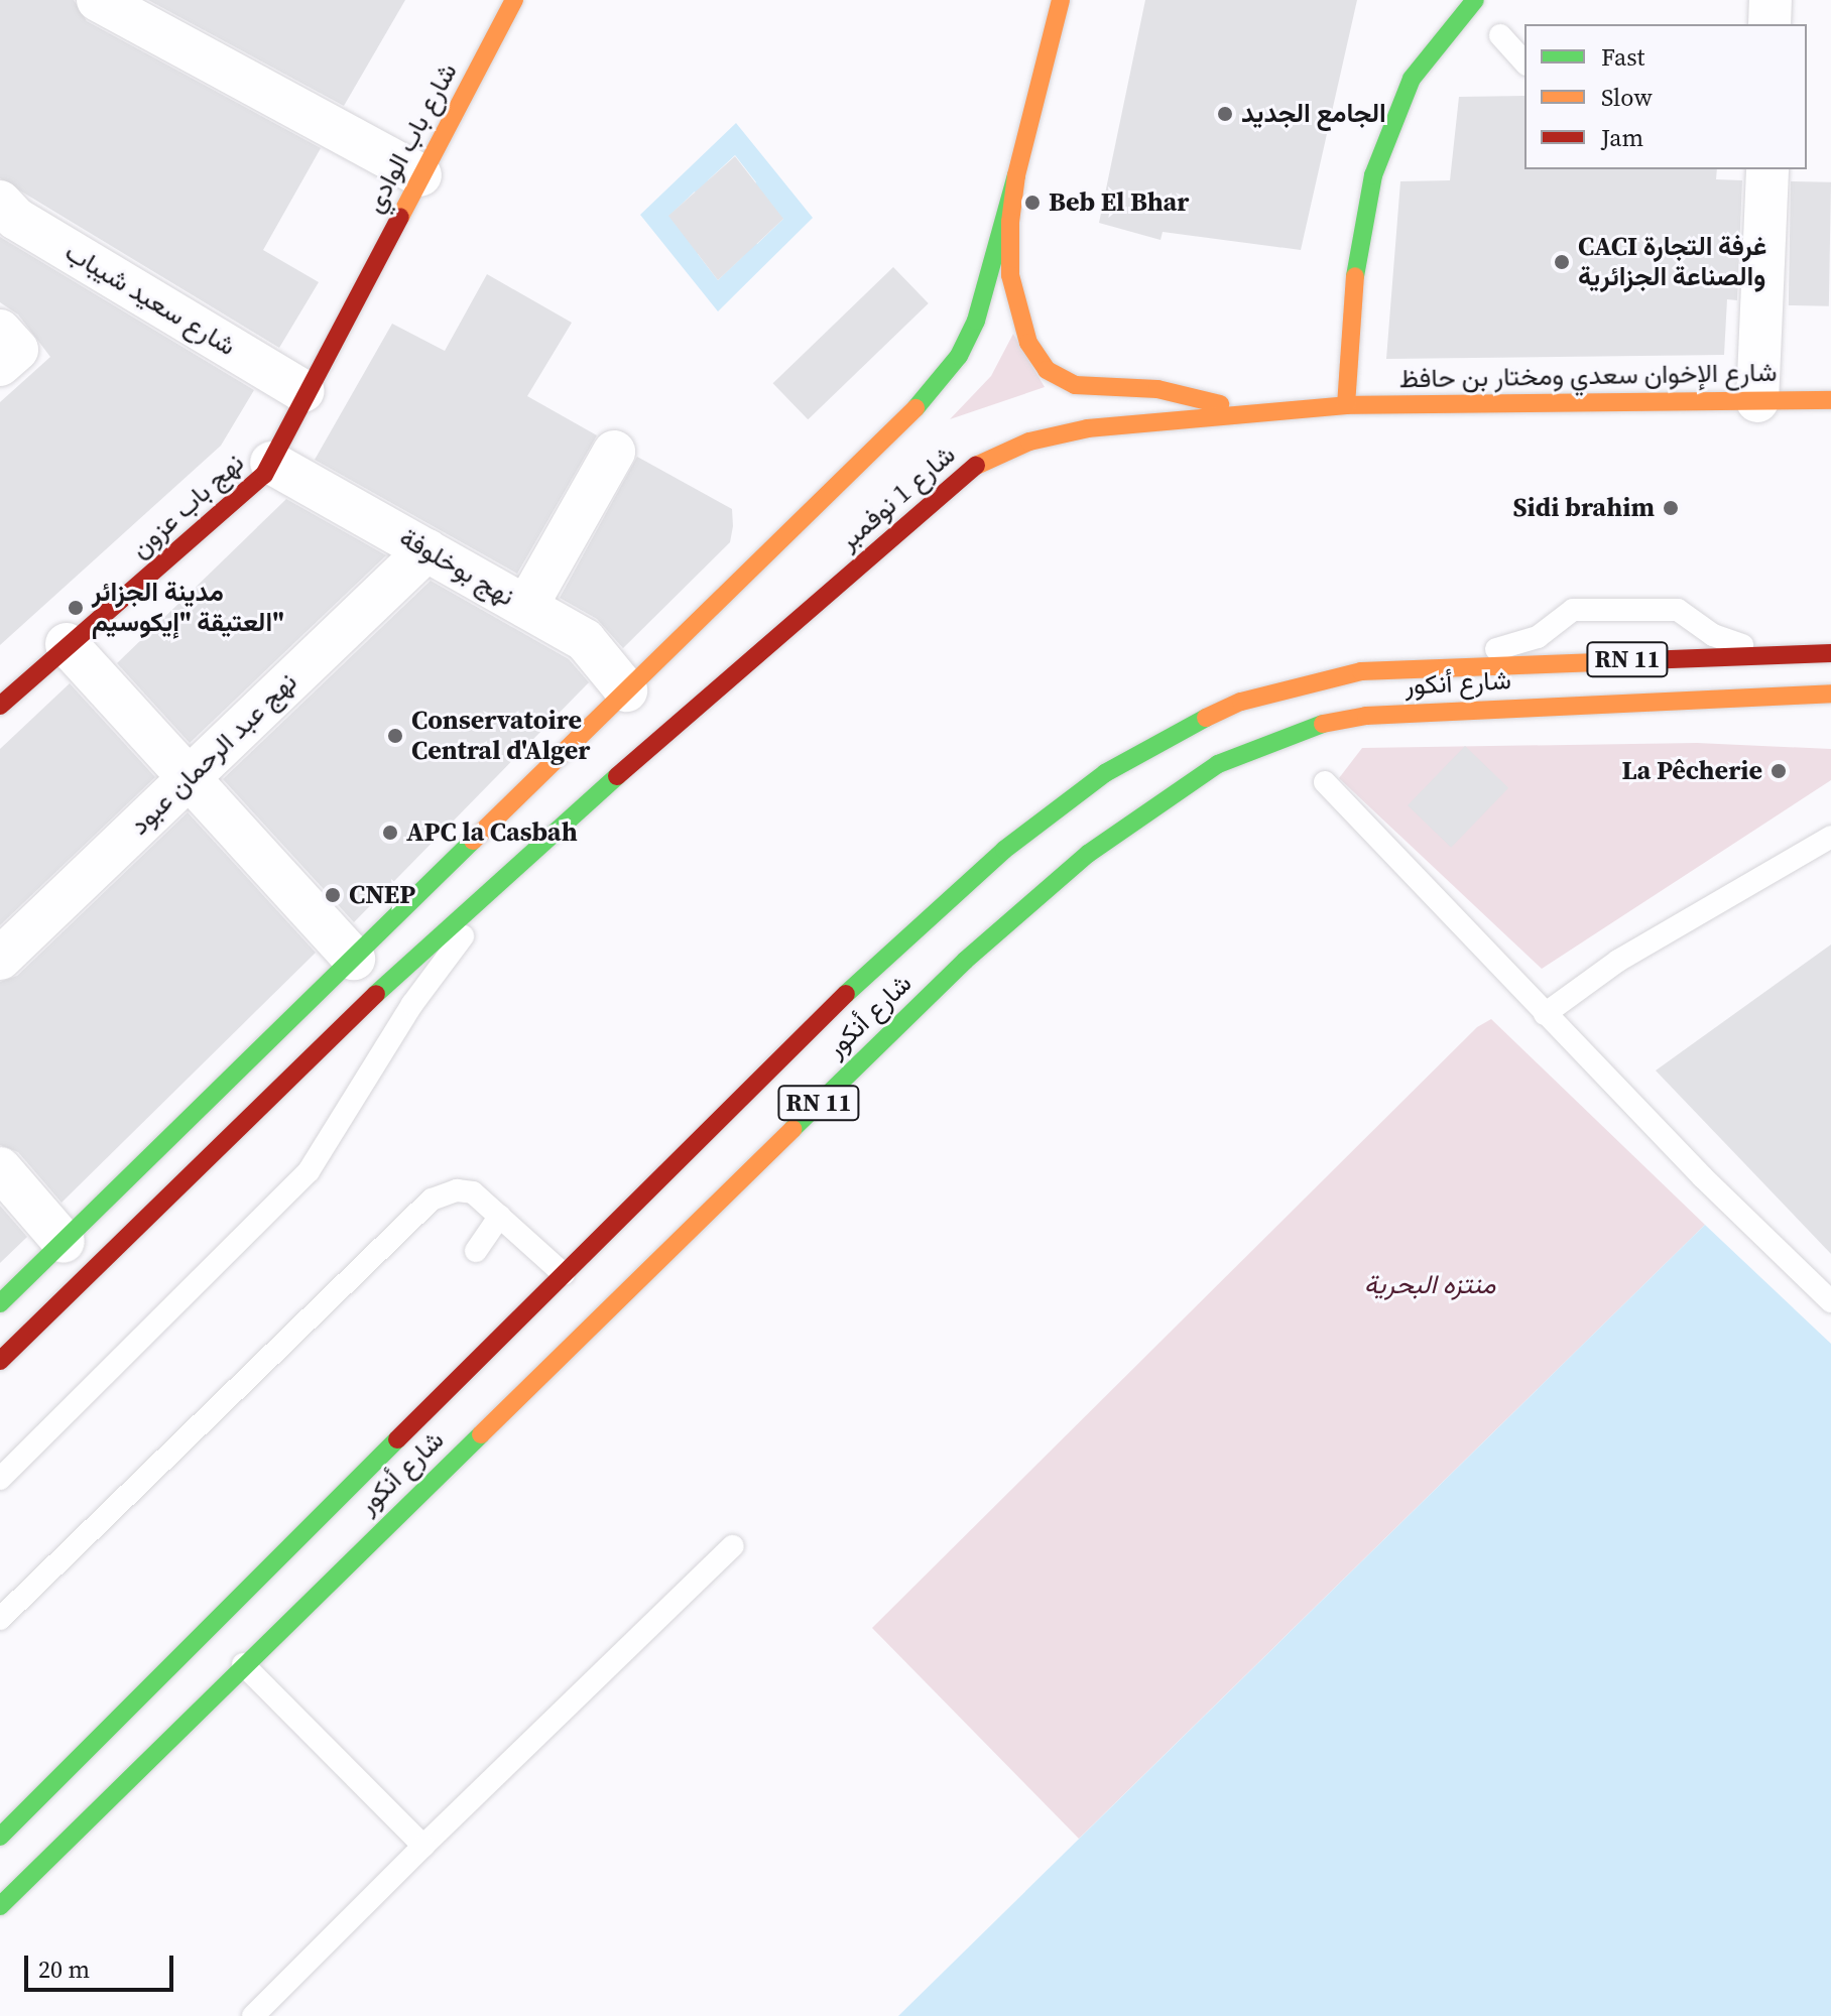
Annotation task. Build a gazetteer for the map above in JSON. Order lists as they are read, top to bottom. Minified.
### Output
{"streets":{"main road":["شارع باب الوادي","شارع الإخوان سعدي ومختار بن حافظ","شارع 1 نوفمبر","نهج باب عزون","RN 11","شارع أنكور"],"street":["شارع سعيد شيباب","نهج بوخلوفة","نهج عبد الرحمان عبود"]},"crossings":[["شارع باب الوادي","نهج باب عزون"],["شارع سعيد شيباب","نهج باب عزون"],["شارع الإخوان سعدي ومختار بن حافظ","شارع 1 نوفمبر"],["شارع 1 نوفمبر","نهج بوخلوفة"],["نهج باب عزون","نهج بوخلوفة"],["نهج بوخلوفة","نهج عبد الرحمان عبود"],["RN 11","شارع أنكور"]],"parks":["منتزه البحرية"],"places":["الجامع الجديد","Beb El Bhar","CACI غرفة التجارة والصناعة الجزائرية","Sidi brahim","مدينة الجزائر العتيقة \"إيكوسيم\"","Conservatoire Central d'Alger","La Pêcherie","APC la Casbah","CNEP"],"legend":["Fast","Slow","Jam"],"scale_bar":"20 m"}
